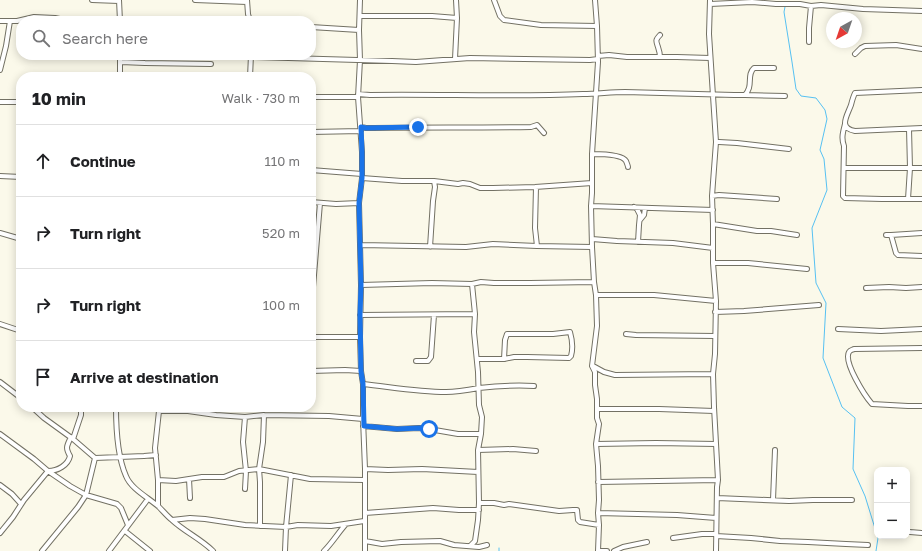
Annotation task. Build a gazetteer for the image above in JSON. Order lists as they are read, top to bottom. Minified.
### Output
{"north":"bottom left","page":{"search":"Search here","heading":["10 min","Walk · 730 m"],"list":[["Continue","110 m"],["Turn right","520 m"],["Turn right","100 m"],"Arrive at destination"],"map_buttons":["+","−"]}}
